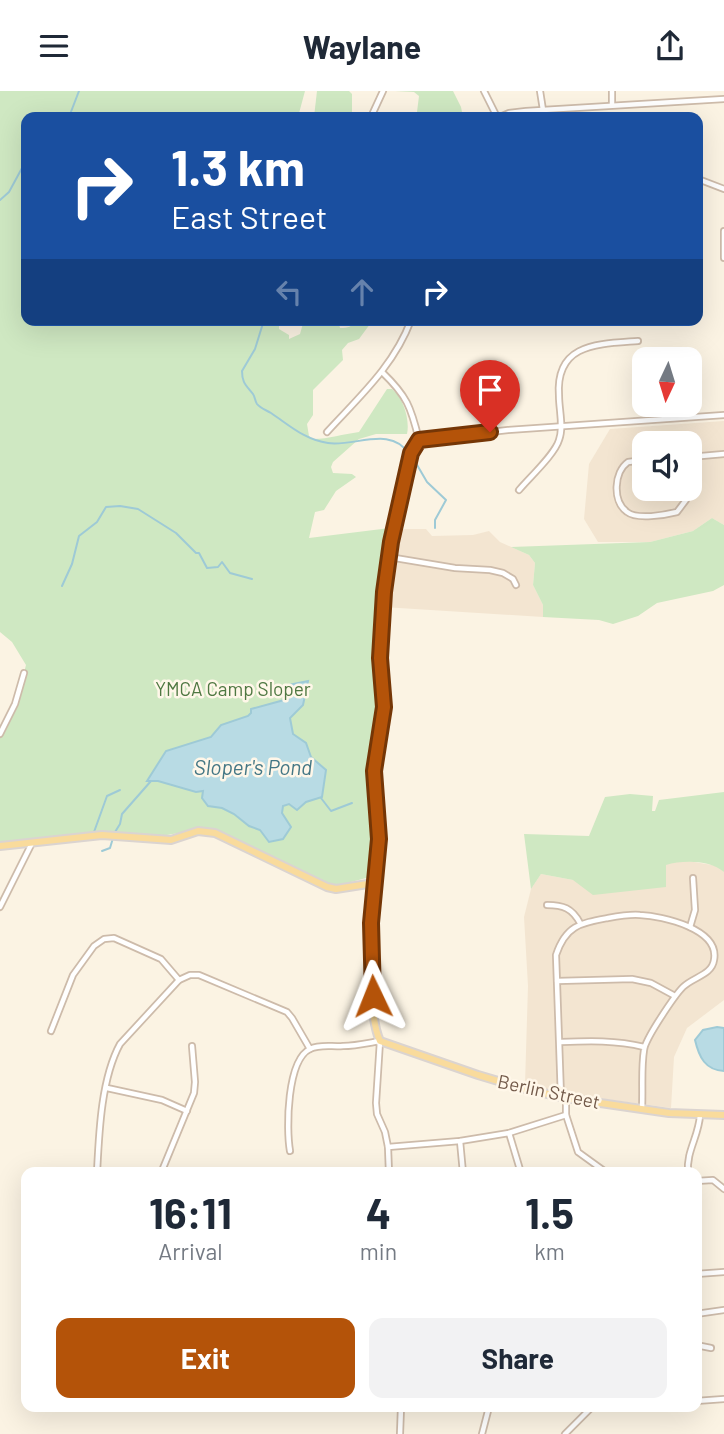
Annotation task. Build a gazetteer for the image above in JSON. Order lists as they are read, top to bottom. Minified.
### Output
{"streets":{"main road":["Berlin Street"]},"water":["Sloper's Pond"],"parks":["YMCA Camp Sloper"],"north":"bottom","page":{"header":"Waylane","turn":["1.3 km","East Street"],"eta":["16:11","Arrival","4","min","1.5","km"],"buttons":["Exit","Share"]}}
